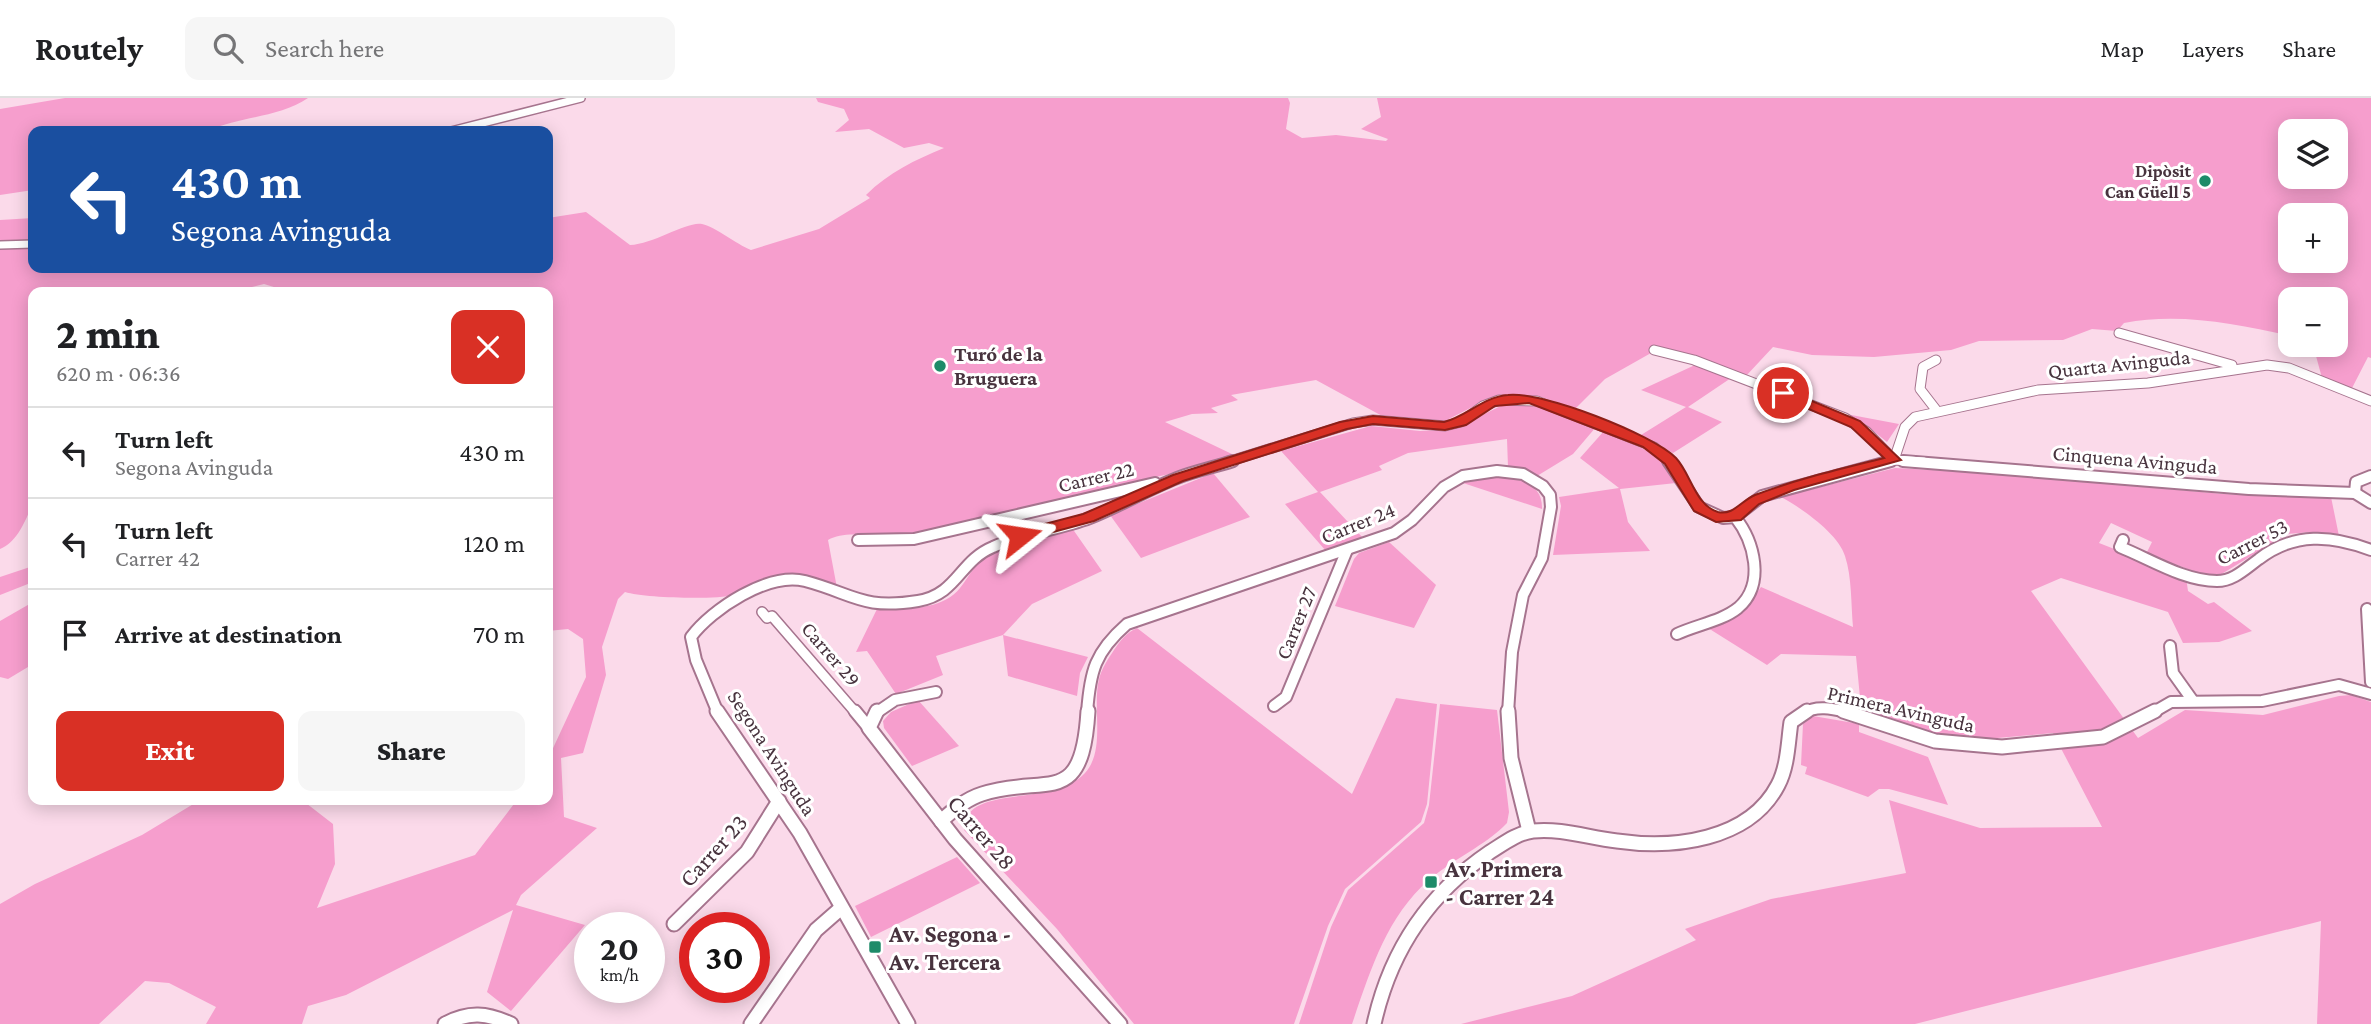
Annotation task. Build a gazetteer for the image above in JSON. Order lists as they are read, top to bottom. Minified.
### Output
{"streets":{"street":["Quarta Avinguda","Cinquena Avinguda","Carrer 22","Carrer 24","Carrer 53","Carrer 27","Carrer 29","Primera Avinguda","Segona Avinguda","Carrer 28","Carrer 23"]},"crossings":[["Quarta Avinguda","Cinquena Avinguda"],["Carrer 22","Segona Avinguda"],["Carrer 24","Carrer 27"],["Carrer 24","Primera Avinguda"],["Carrer 24","Carrer 28"],["Carrer 29","Carrer 28"],["Segona Avinguda","Carrer 23"]],"places":{"other":["Dipòsit Can Güell 5","Turó de la Bruguera"],"transit":["Av. Primera - Carrer 24","Av. Segona - Av. Tercera"]},"page":{"header":"Routely","search":"Search here","nav":["Map","Layers","Share"],"map_buttons":["+","−"],"turn":["430 m","Segona Avinguda"],"heading":["2 min","620 m · 06:36"],"list":[{"name":"Turn left","note":"Segona Avinguda","value":"430 m"},{"name":"Turn left","note":"Carrer 42","value":"120 m"},{"name":"Arrive at destination","value":"70 m"}],"buttons":["Exit","Share"],"speed":"20 km/h","limit":"30"}}
